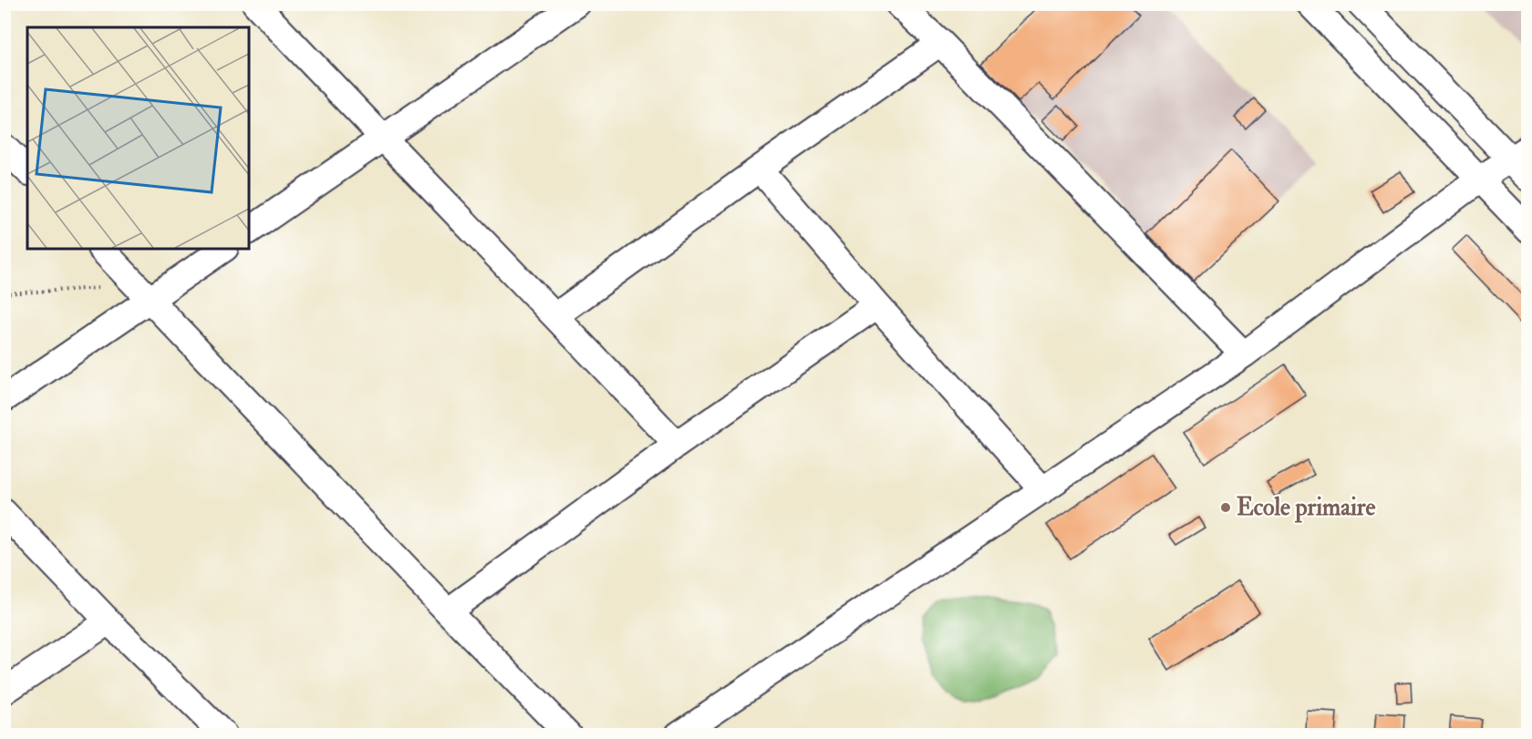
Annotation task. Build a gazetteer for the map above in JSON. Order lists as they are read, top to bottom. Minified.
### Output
{"places":["Ecole primaire"]}
